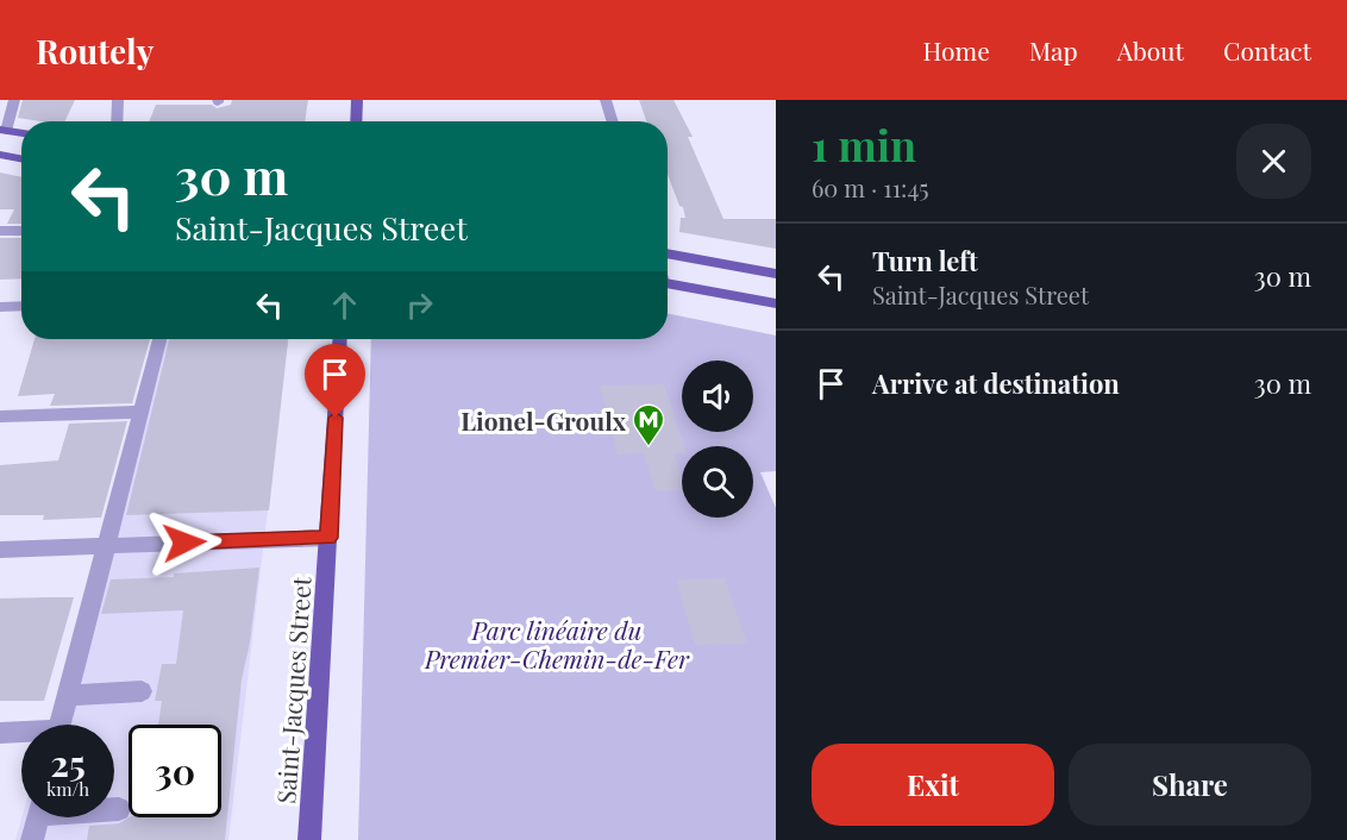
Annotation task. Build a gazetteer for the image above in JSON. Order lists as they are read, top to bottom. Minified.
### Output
{"streets":{"main road":["Saint-Jacques Street"]},"parks":["Parc linéaire du Premier-Chemin-de-Fer"],"places":{"metro station":["Lionel-Groulx"]},"page":{"header":"Routely","nav":["Home","Map","About","Contact"],"heading":["1 min","60 m · 11:45"],"turn":["30 m","Saint-Jacques Street"],"list":[{"name":"Turn left","note":"Saint-Jacques Street","value":"30 m"},{"name":"Arrive at destination","value":"30 m"}],"speed":"25 km/h","limit":"30","buttons":["Exit","Share"]}}
